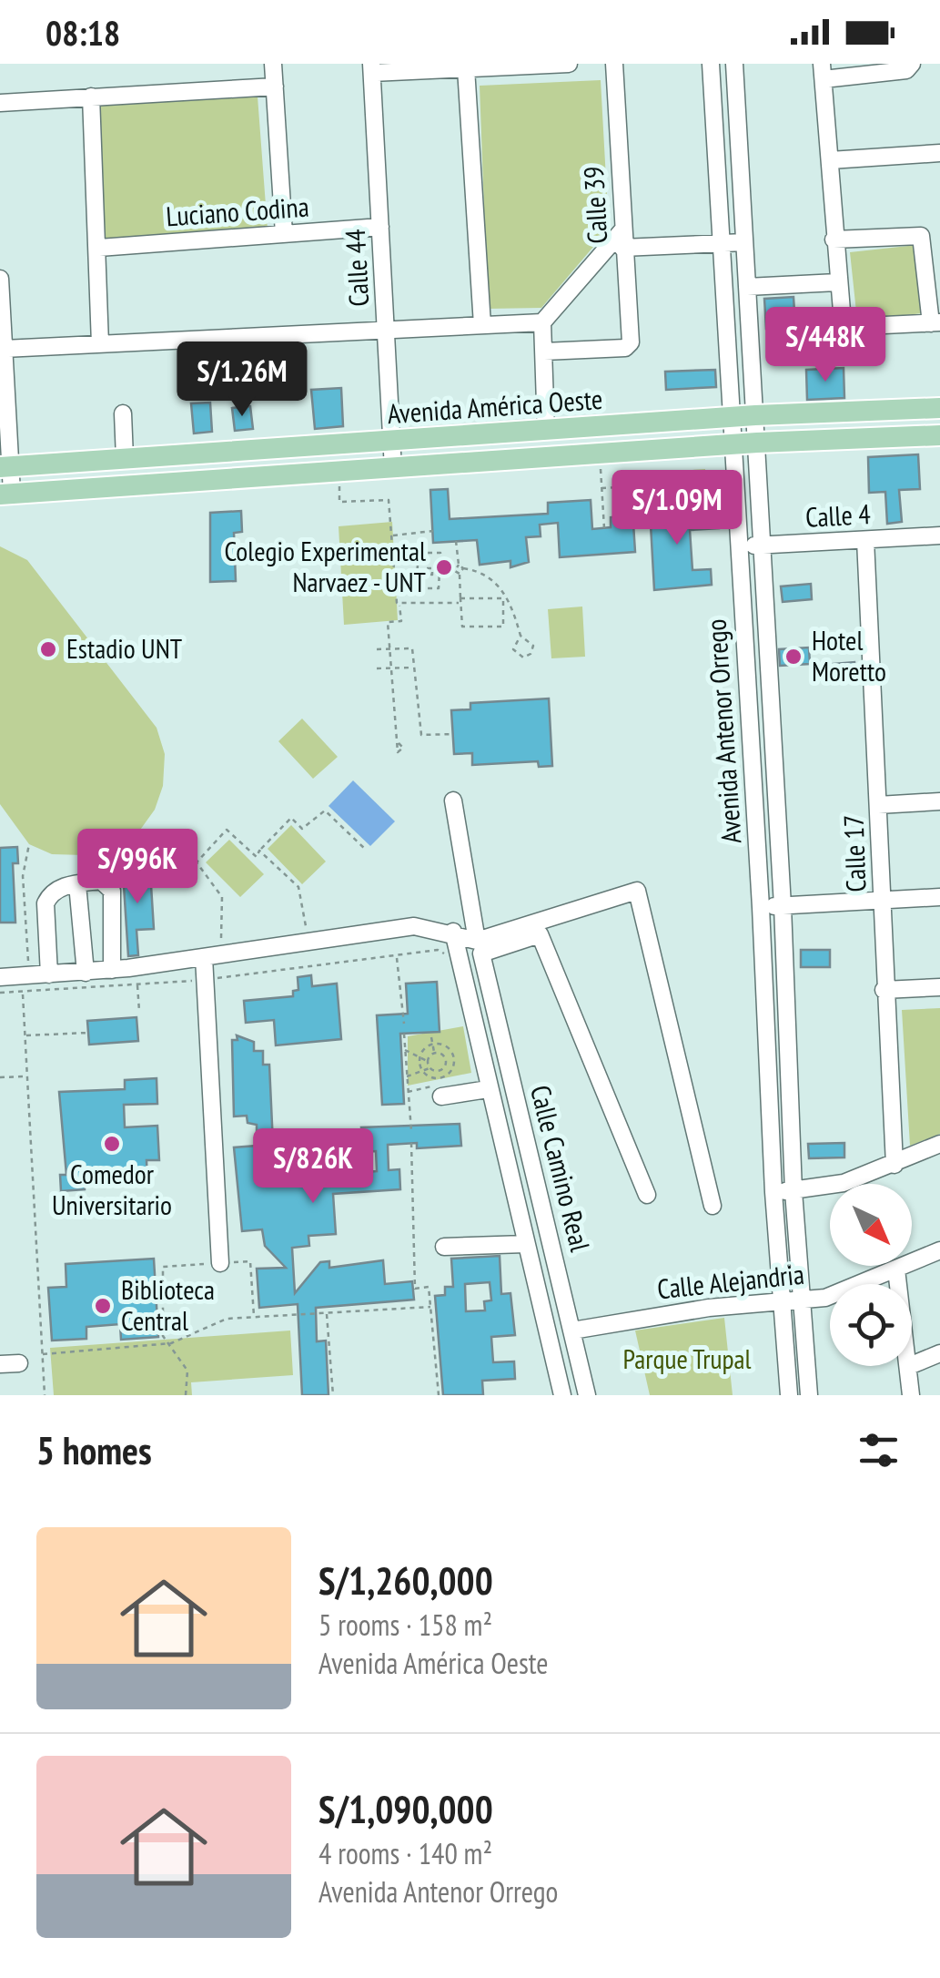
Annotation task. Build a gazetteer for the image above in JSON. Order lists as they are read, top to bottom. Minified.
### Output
{"streets":{"main road":["Avenida América Oeste"],"street":["Calle 39","Luciano Codina","Calle 44","Calle 4","Avenida Antenor Orrego","Calle 17","Calle Camino Real","Calle Alejandria"]},"crossings":[["Luciano Codina","Calle 44"],["Calle 44","Avenida América Oeste"],["Avenida América Oeste","Avenida Antenor Orrego"],["Calle 4","Avenida Antenor Orrego"],["Calle 4","Calle 17"],["Avenida Antenor Orrego","Calle Alejandria"],["Calle Camino Real","Calle Alejandria"]],"parks":["Parque Trupal"],"places":["Colegio Experimental Narvaez - UNT","Estadio UNT","Hotel Moretto","Comedor Universitario","Biblioteca Central"],"north":"bottom right","page":{"status":"08:18","price":["S/448K","S/1.26M","S/1.09M","S/996K","S/826K"],"heading":"5 homes","list":[{"name":"S/1,260,000","note":"5 rooms · 158 m² · Avenida América Oeste"},{"name":"S/1,090,000","note":"4 rooms · 140 m² · Avenida Antenor Orrego"}]}}
